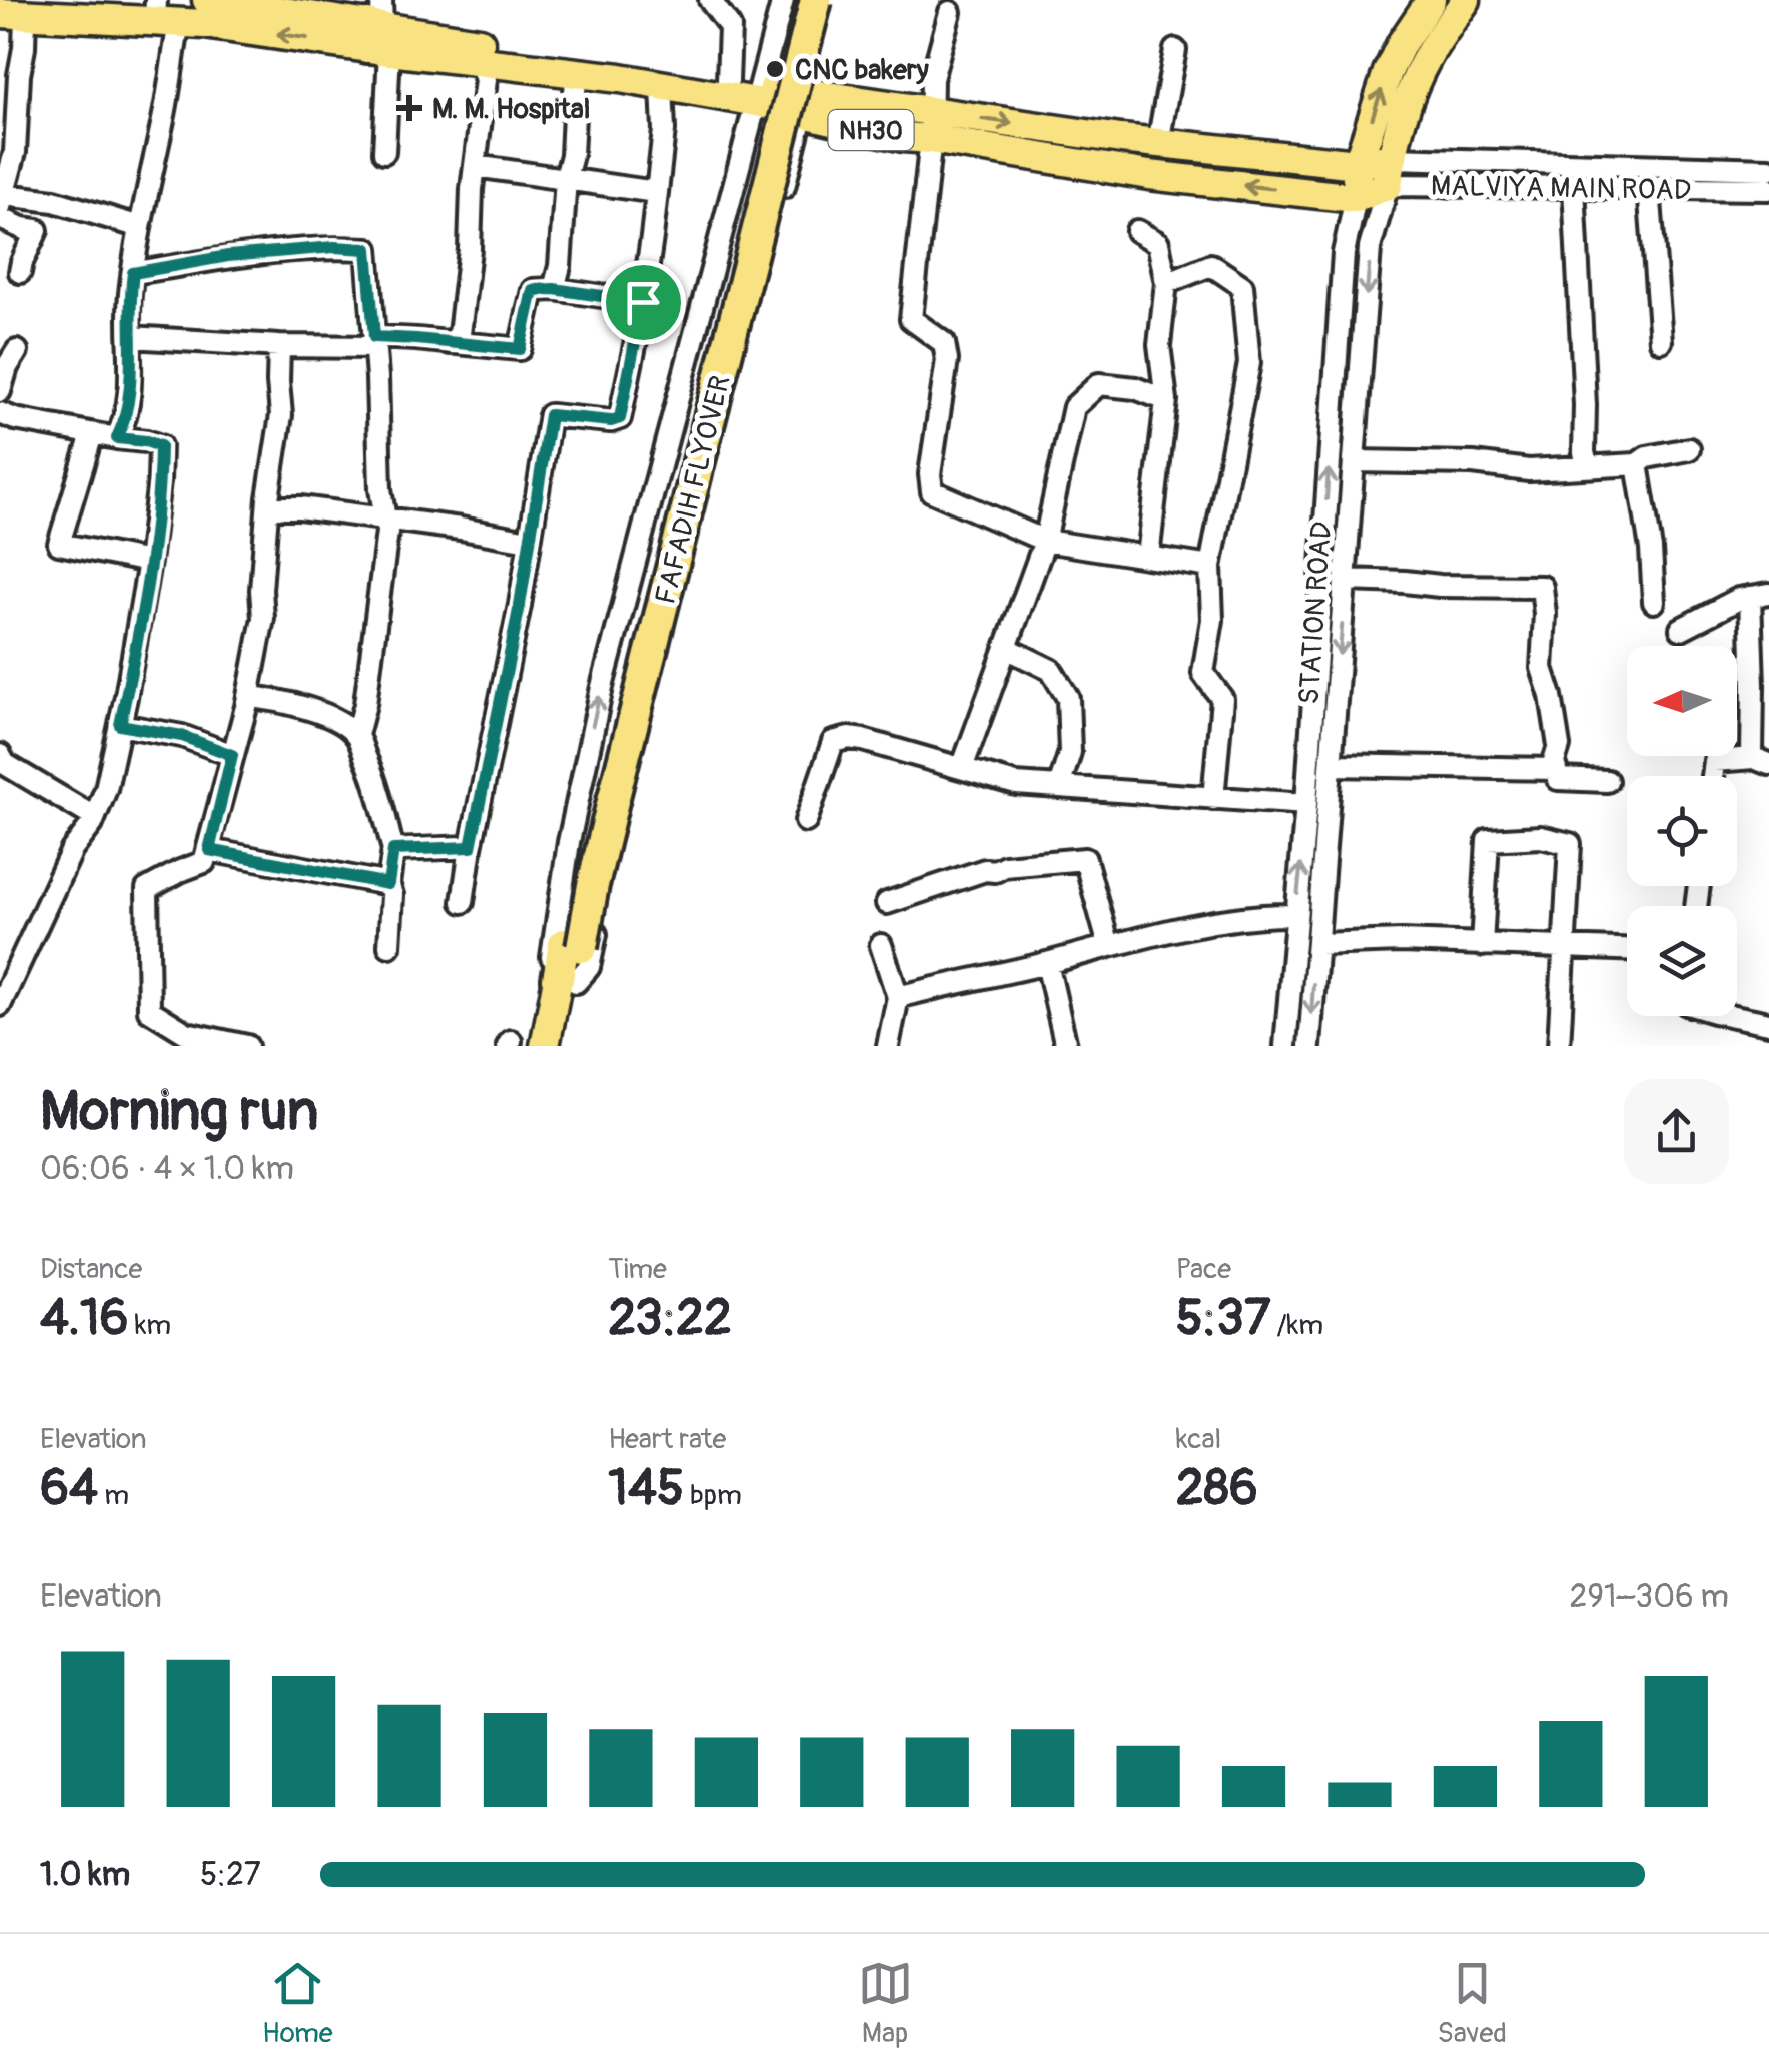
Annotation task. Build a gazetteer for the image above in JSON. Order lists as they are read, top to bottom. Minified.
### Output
{"streets":{"highway":["FAFADIH FLYOVER"],"main road":["NH30","MALVIYA MAIN ROAD"],"street":["STATION ROAD"]},"crossings":[["NH30","MALVIYA MAIN ROAD"],["NH30","STATION ROAD"],["MALVIYA MAIN ROAD","STATION ROAD"]],"places":{"other":["CNC bakery"],"health":["M. M. Hospital"]},"north":"left","page":{"heading":["Morning run","06:06 · 4 × 1.0 km"],"stats":[["Distance","4.16 km"],["Time","23:22"],["Pace","5:37 /km"],["Elevation","64 m"],["Heart rate","145 bpm"],["kcal","286"]],"chart":["Elevation","291–306 m"],"list":[{"name":"1.0 km","note":"5:27"}],"tabs":["Home","Map","Saved"]}}
